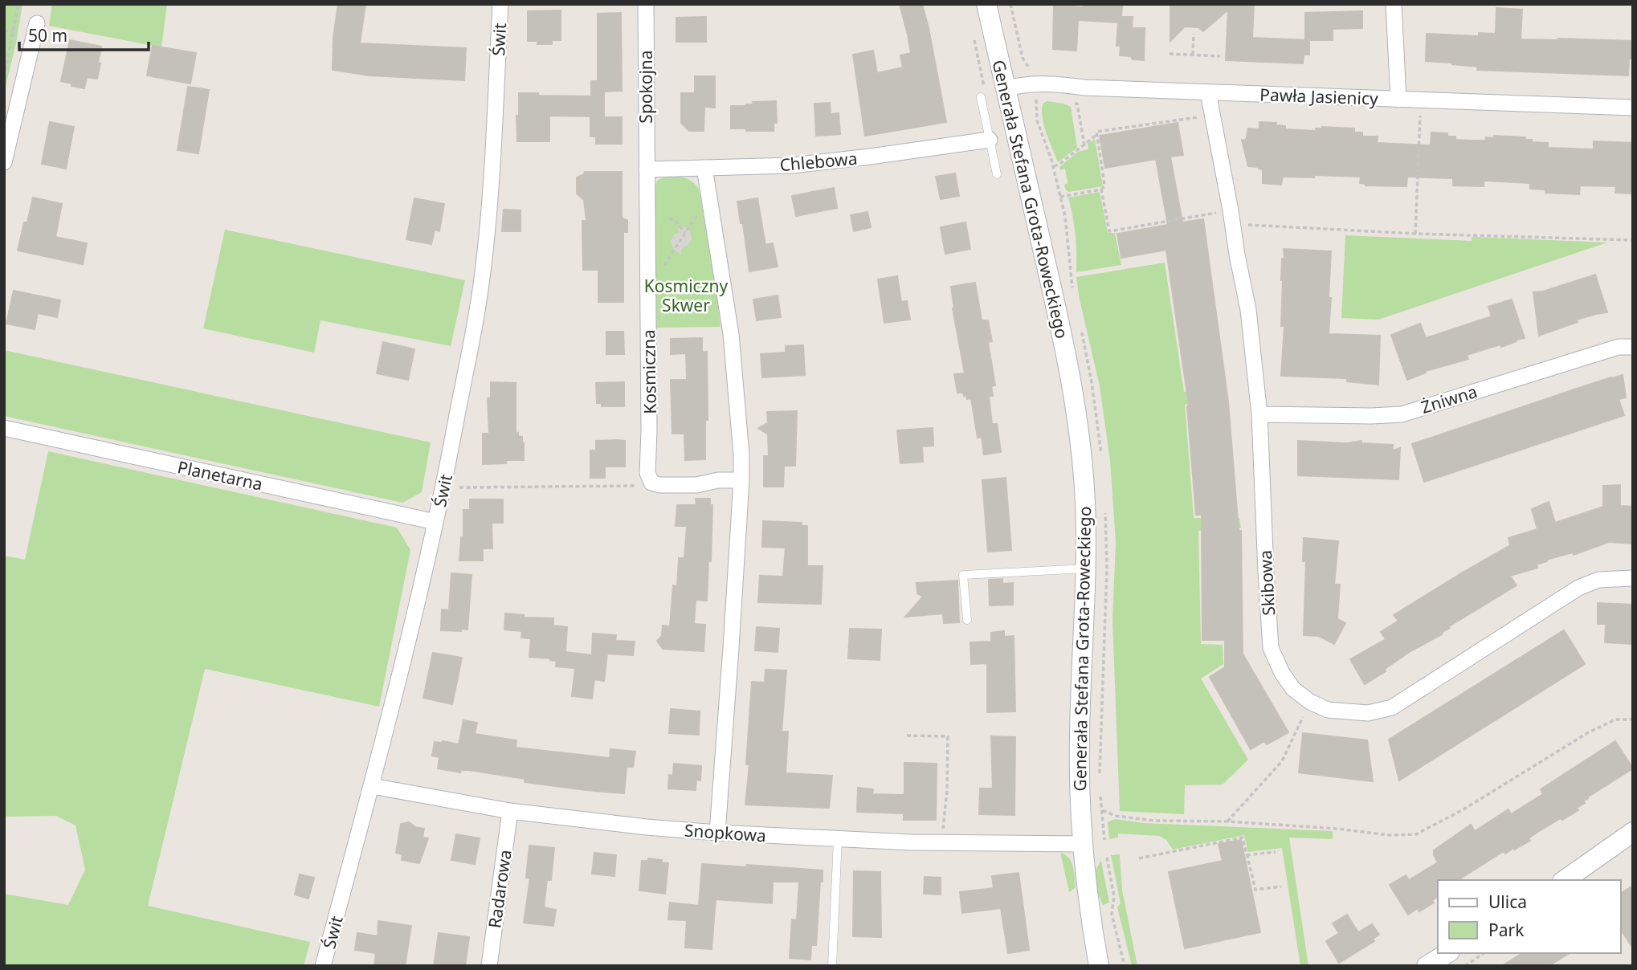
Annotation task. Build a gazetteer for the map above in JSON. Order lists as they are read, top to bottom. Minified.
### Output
{"streets":{"street":["Świt","Spokojna","Pawła Jasienicy","Chlebowa","Generała Stefana Grota-Roweckiego","Kosmiczna","Żniwna","Planetarna","Skibowa","Snopkowa","Radarowa"]},"crossings":[["Świt","Planetarna"],["Świt","Snopkowa"],["Spokojna","Chlebowa"],["Spokojna","Kosmiczna"],["Pawła Jasienicy","Generała Stefana Grota-Roweckiego"],["Pawła Jasienicy","Skibowa"],["Chlebowa","Kosmiczna"],["Generała Stefana Grota-Roweckiego","Snopkowa"],["Żniwna","Skibowa"],["Snopkowa","Radarowa"]],"parks":["Kosmiczny Skwer"],"legend":["Ulica","Park"],"scale_bar":"50 m"}
